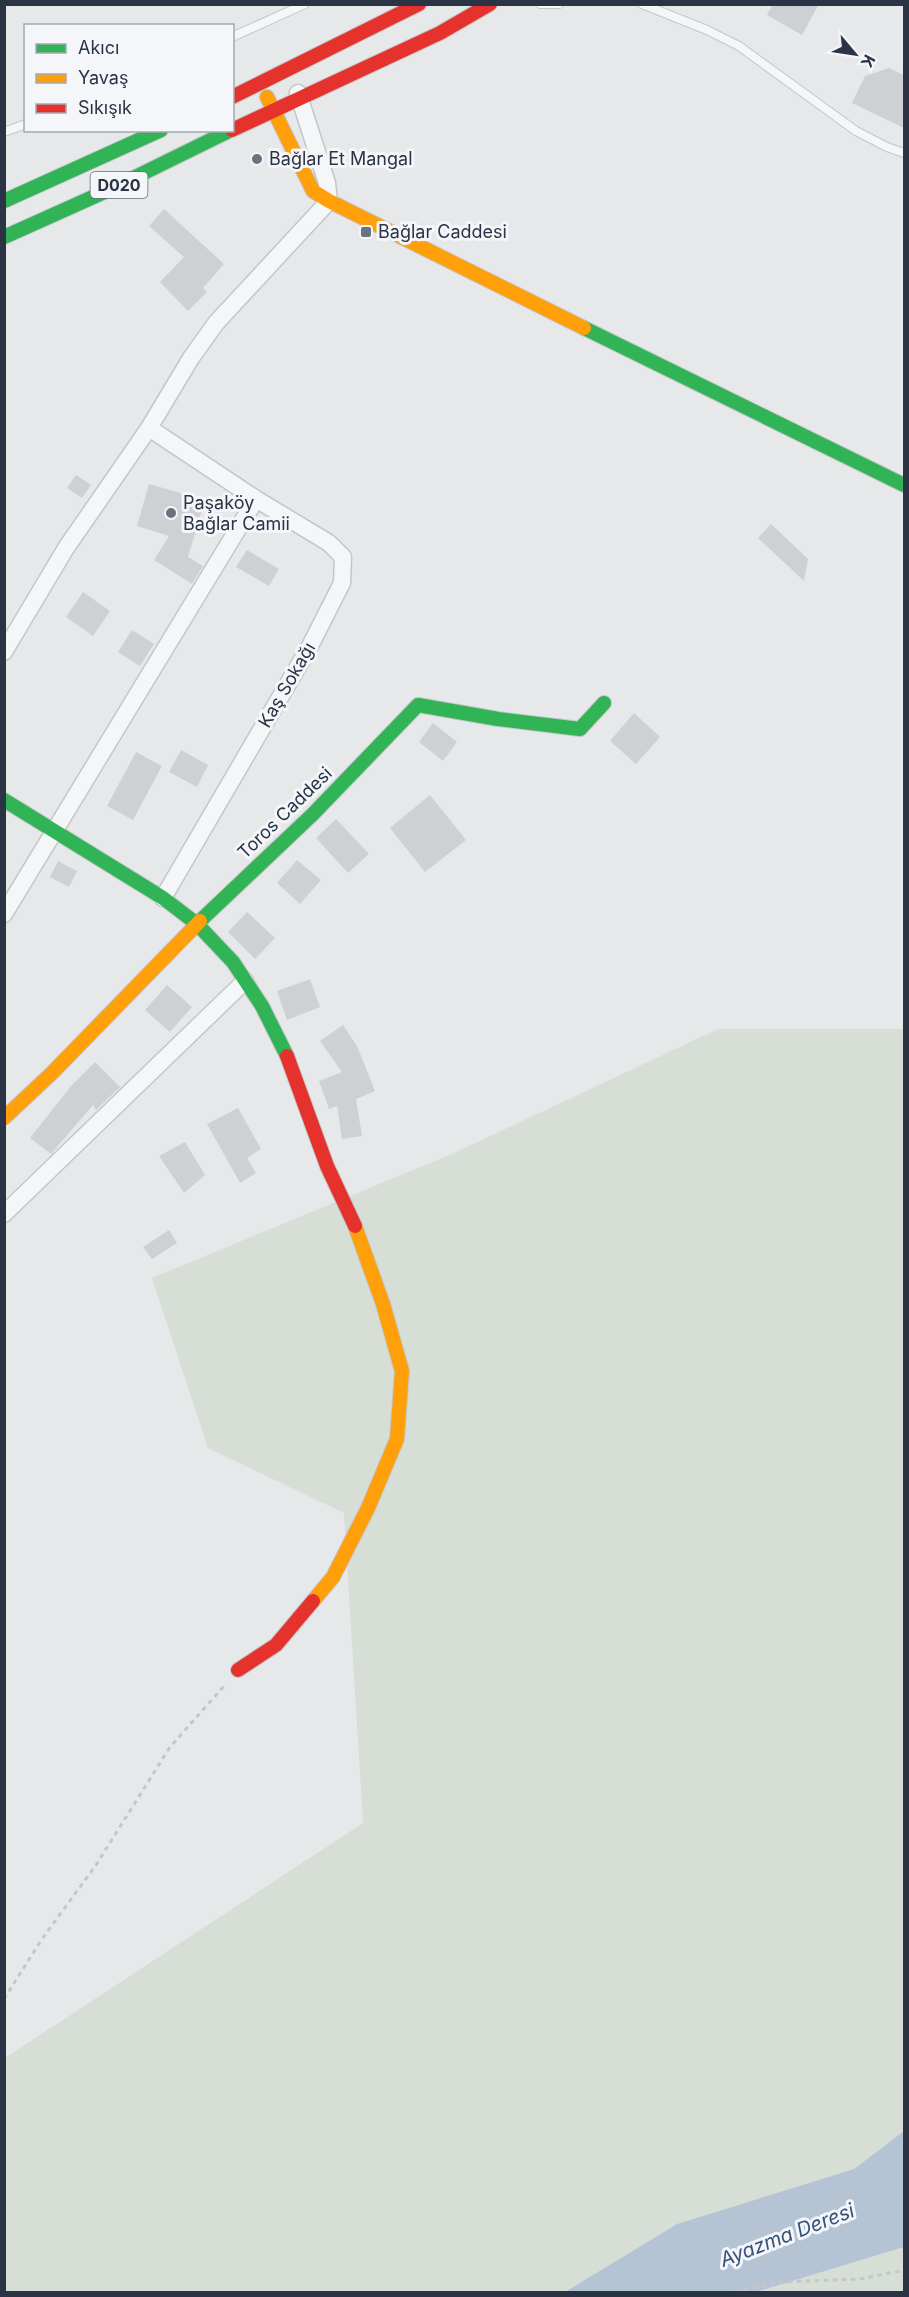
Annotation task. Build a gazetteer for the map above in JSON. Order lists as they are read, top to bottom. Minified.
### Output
{"streets":{"main road":["D020","Toros Caddesi"],"street":["Kaş Sokağı"]},"water":["Ayazma Deresi"],"places":{"other":["Bağlar Et Mangal","Paşaköy Bağlar Camii"],"transit":["Bağlar Caddesi"]},"legend":["Akıcı","Yavaş","Sıkışık"],"north":"bottom right"}
